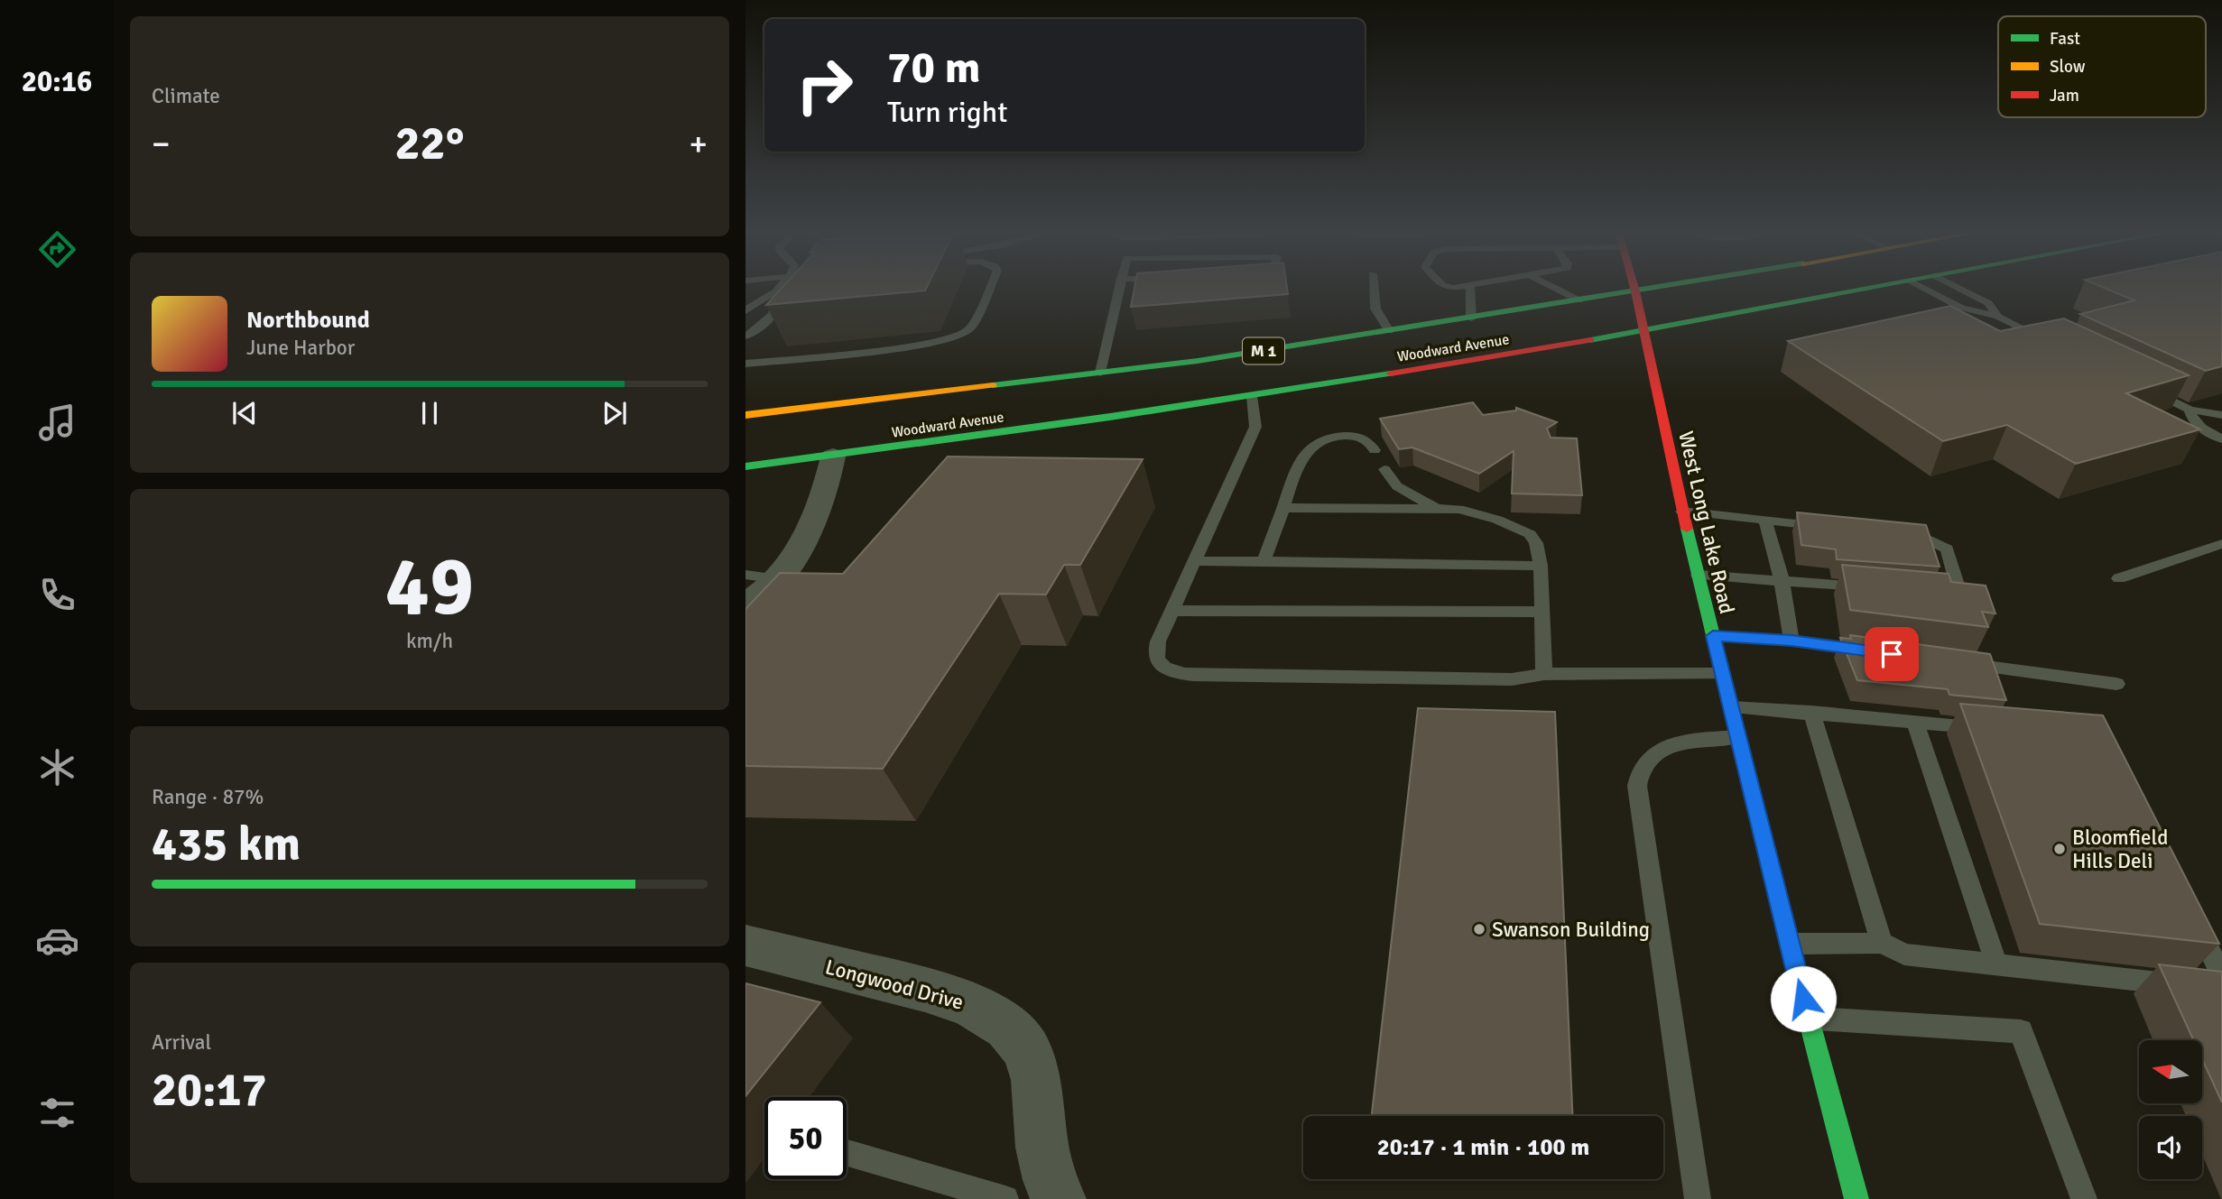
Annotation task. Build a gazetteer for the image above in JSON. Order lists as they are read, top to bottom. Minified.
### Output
{"streets":{"main road":["Woodward Avenue","M 1","West Long Lake Road"],"street":["Longwood Drive"]},"crossings":[["Woodward Avenue","West Long Lake Road"]],"places":["Bloomfield Hills Deli","Swanson Building"],"legend":["Fast","Slow","Jam"],"north":"left","page":{"tabs":"20:16","tile":["Climate",["49","km/h"],["Range · 87%","435 km"],["Arrival","20:17"]],"turn":["70 m","Turn right"],"heat":["−","22°","+"],"song":["Northbound","June Harbor"],"limit":"50","trip":"20:17 · 1 min · 100 m"}}
